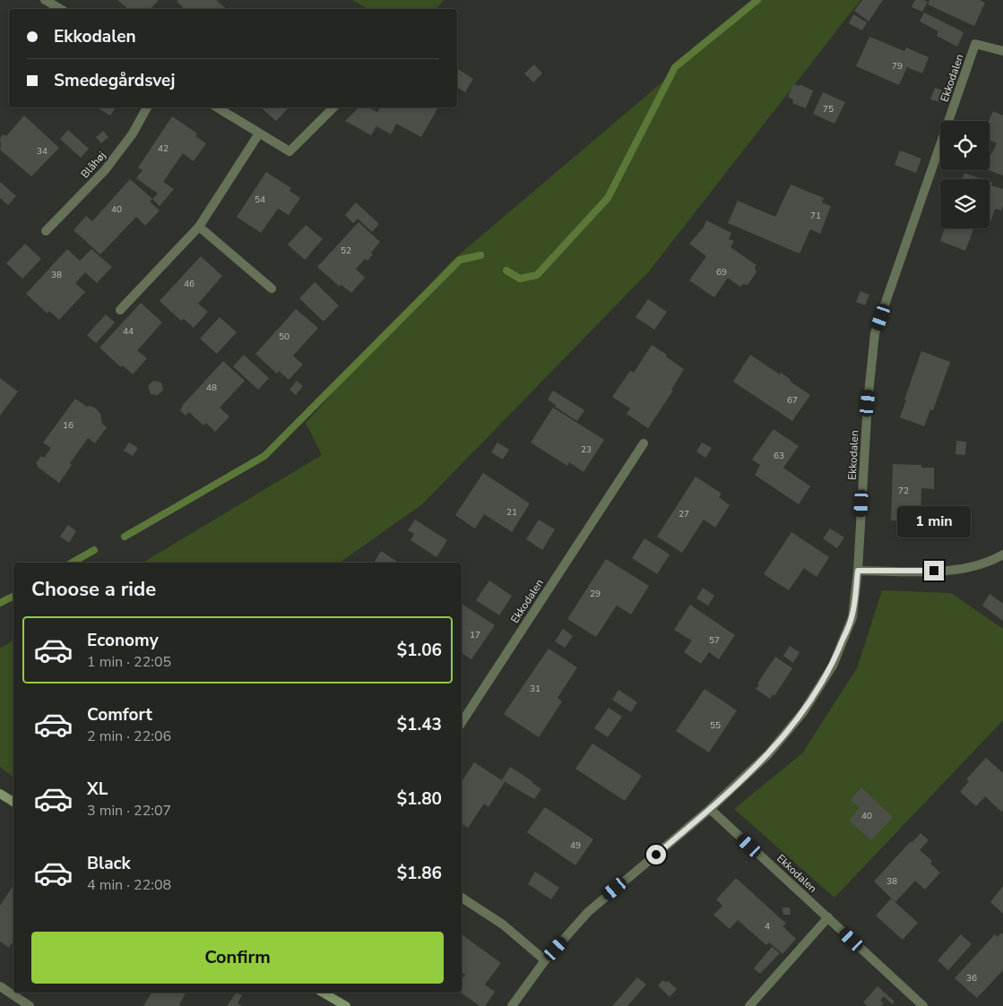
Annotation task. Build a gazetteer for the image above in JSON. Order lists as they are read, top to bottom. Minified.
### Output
{"streets":{"street":["Ekkodalen","Blåhøj"]},"house_numbers":["79","75","42","34","54","40","71","52","69","38","46","44","50","48","67","16","23","63","72","21","27","29","17","57","31","55","40","49","38","4","36"],"page":{"banner":["Ekkodalen","Smedegårdsvej"],"bubble":"1 min","heading":"Choose a ride","list":[{"name":"Economy","note":"1 min · 22:05","value":"$1.06"},{"name":"Comfort","note":"2 min · 22:06","value":"$1.43"},{"name":"XL","note":"3 min · 22:07","value":"$1.80"},{"name":"Black","note":"4 min · 22:08","value":"$1.86"}],"buttons":"Confirm"}}
